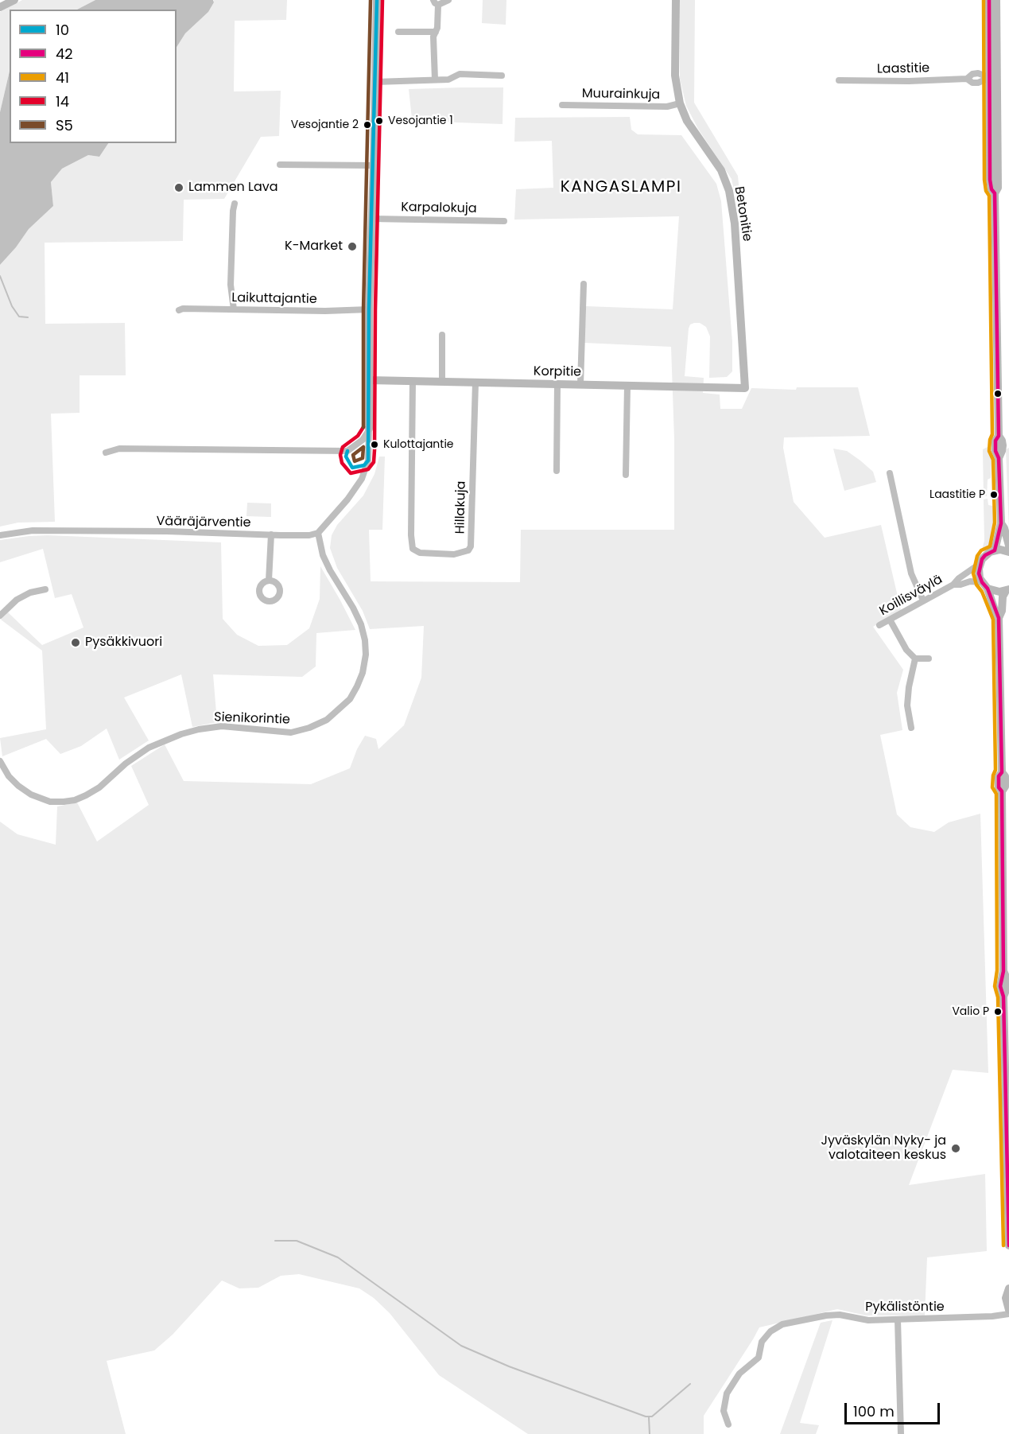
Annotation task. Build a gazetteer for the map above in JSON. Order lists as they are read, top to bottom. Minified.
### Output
{"streets":{"main road":["Betonitie","Korpitie"],"street":["Laastitie","Muurainkuja","Karpalokuja","Laikuttajantie","Hillakuja","Vääräjärventie","Koillisväylä","Sienikorintie","Pykälistöntie"]},"crossings":[["Muurainkuja","Betonitie"],["Betonitie","Korpitie"],["Korpitie","Hillakuja"],["Vääräjärventie","Sienikorintie"]],"districts":["KANGASLAMPI"],"places":["Vesojantie 1","Vesojantie 2","Lammen Lava","K-Market","Kulottajantie","Laastitie P","Pysäkkivuori","Valio P","Jyväskylän Nyky- ja valotaiteen keskus"],"lines":["transit line 10","transit line 42","transit line 41","transit line 14","transit line S5"],"legend":["10","42","41","14","S5"],"scale_bar":"100 m"}
